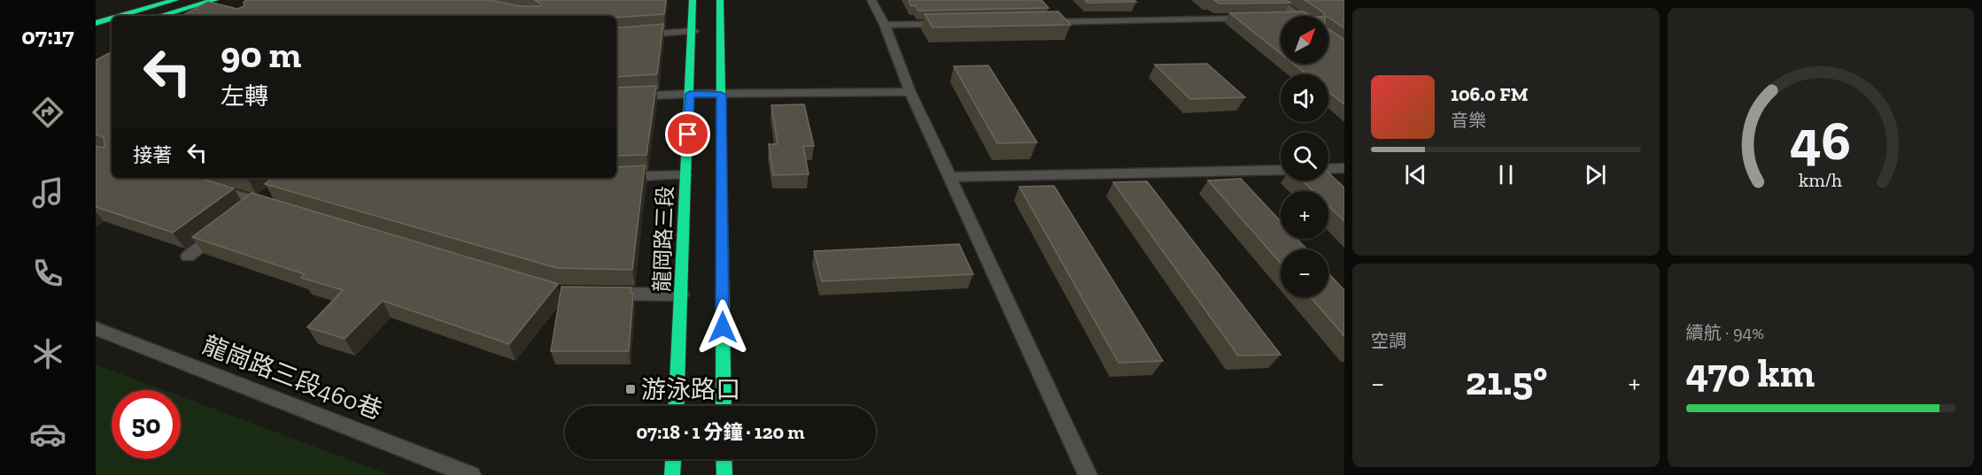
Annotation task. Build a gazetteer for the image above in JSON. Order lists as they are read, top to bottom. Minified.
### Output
{"streets":{"main road":["龍岡路三段"],"lane":["龍崗路三段460巷"]},"places":{"transit":["游泳路口"]},"north":"top right","page":{"tabs":"07:17","map_buttons":["+","−"],"turn":["90 m","左轉"],"song":["106.0 FM","音樂"],"then":"接著","tile":["空調",["續航 · 94%","470 km"]],"heat":["−","21.5°","+"],"limit":"50","trip":"07:18 · 1 分鐘 · 120 m","gauge":["46","km/h"]}}
